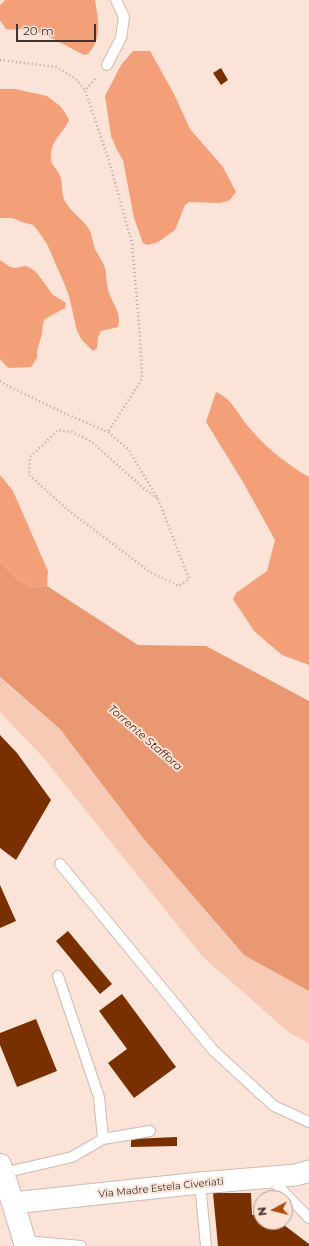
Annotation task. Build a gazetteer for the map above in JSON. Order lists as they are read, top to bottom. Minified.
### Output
{"streets":{"street":["Via Madre Estela Civeriati"]},"water":["Torrente Staffora"],"scale_bar":"20 m","north":"left"}
